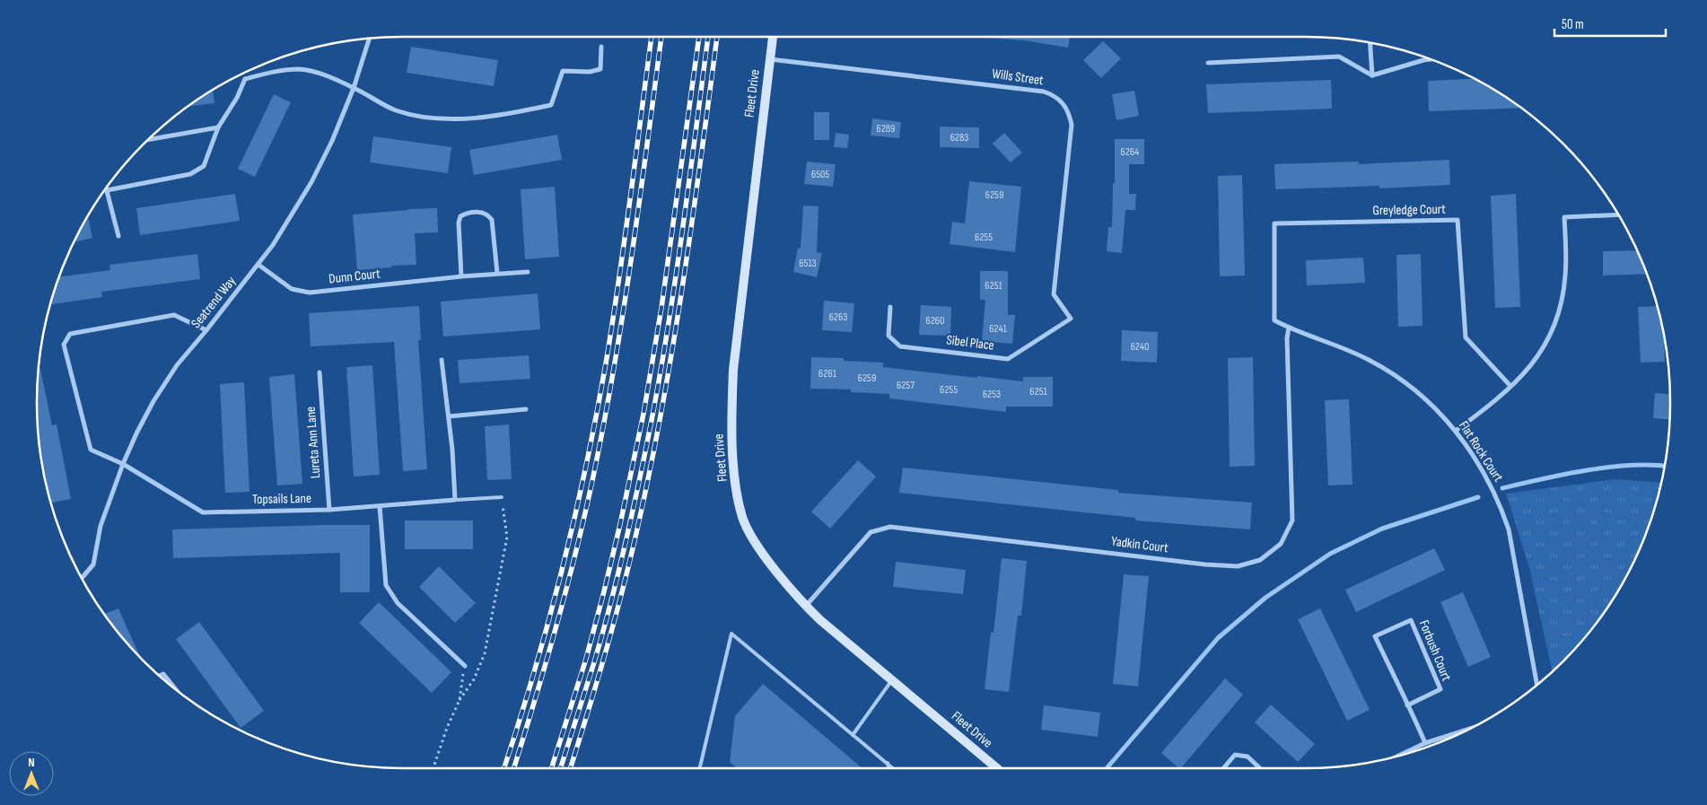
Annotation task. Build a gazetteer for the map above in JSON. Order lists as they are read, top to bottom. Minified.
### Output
{"streets":{"street":["Wills Street","Fleet Drive","Greyledge Court","Dunn Court","Seatrend Way","Sibel Place","Lureta Ann Lane","Flat Rock Court","Topsails Lane","Yadkin Court","Forbush Court"]},"crossings":[["Wills Street","Fleet Drive"],["Wills Street","Sibel Place"],["Fleet Drive","Yadkin Court"],["Greyledge Court","Flat Rock Court"],["Dunn Court","Seatrend Way"],["Seatrend Way","Topsails Lane"],["Lureta Ann Lane","Topsails Lane"],["Flat Rock Court","Yadkin Court"]],"house_numbers":["6289","6283","6264","6505","6259","6255","6513","6251","6263","6260","6241","6240","6261","6259","6257","6255","6251","6253"],"scale_bar":"50 m","north":"top"}
